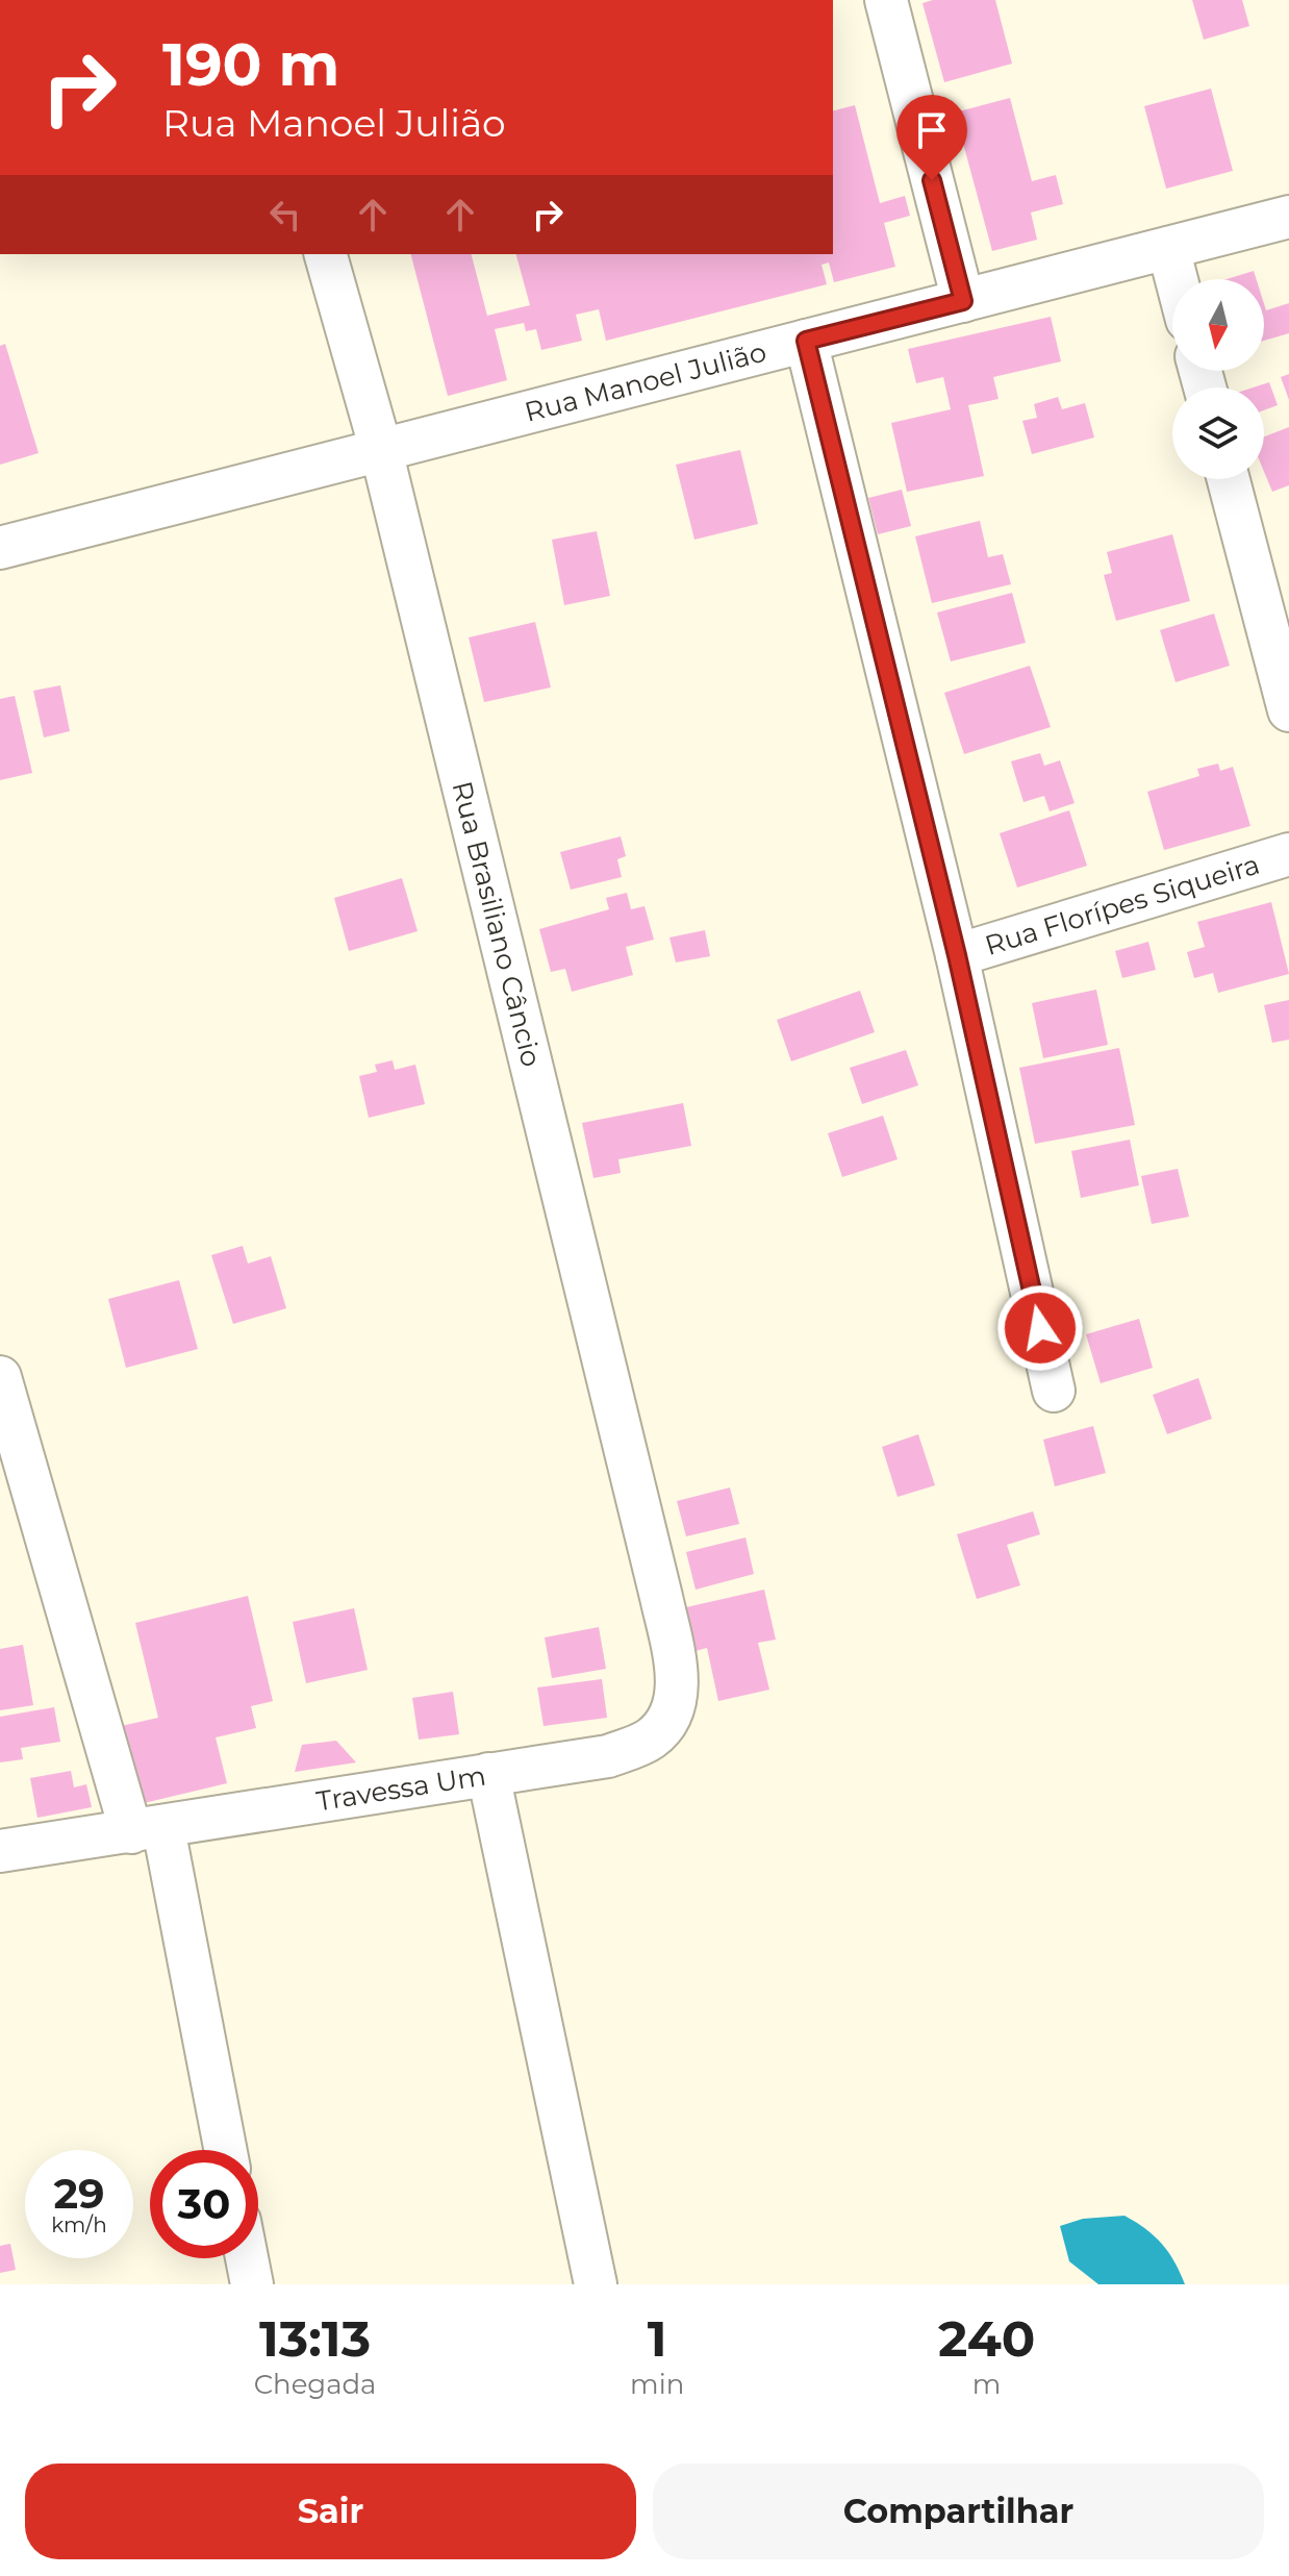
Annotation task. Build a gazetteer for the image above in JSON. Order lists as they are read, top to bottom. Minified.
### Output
{"streets":{"street":["Rua Manoel Julião","Rua Florípes Siqueira","Rua Brasiliano Câncio","Travessa Um"]},"crossings":[["Rua Manoel Julião","Rua Brasiliano Câncio"],["Rua Brasiliano Câncio","Travessa Um"]],"north":"bottom","page":{"turn":["190 m","Rua Manoel Julião"],"speed":"29 km/h","limit":"30","eta":["13:13","Chegada","1","min","240","m"],"buttons":["Sair","Compartilhar"]}}
